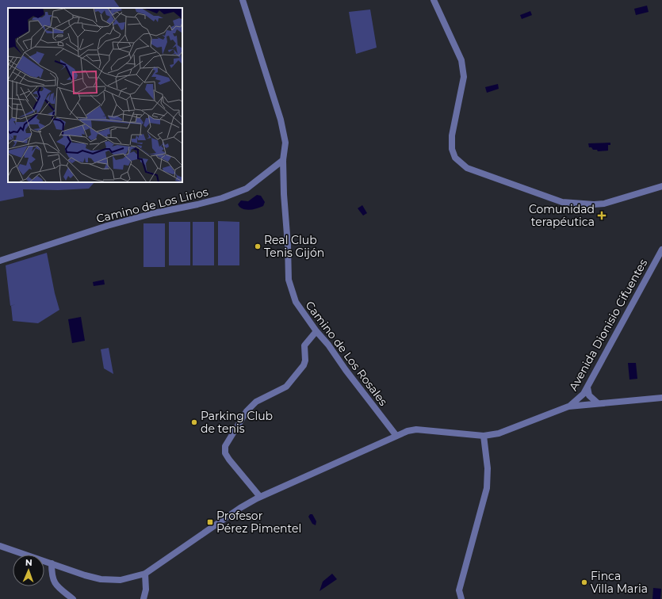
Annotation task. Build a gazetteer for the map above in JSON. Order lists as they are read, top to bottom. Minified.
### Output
{"streets":{"street":["Camino de Los Lirios","Avenida Dionisio Cifuentes","Camino de Los Rosales"]},"crossings":[["Camino de Los Lirios","Camino de Los Rosales"]],"places":{"health":["Comunidad terapéutica"],"other":["Real Club Tenis Gijón","Parking Club de tenis","Finca Villa Maria"],"transit":["Profesor Pérez Pimentel"]},"north":"top"}
